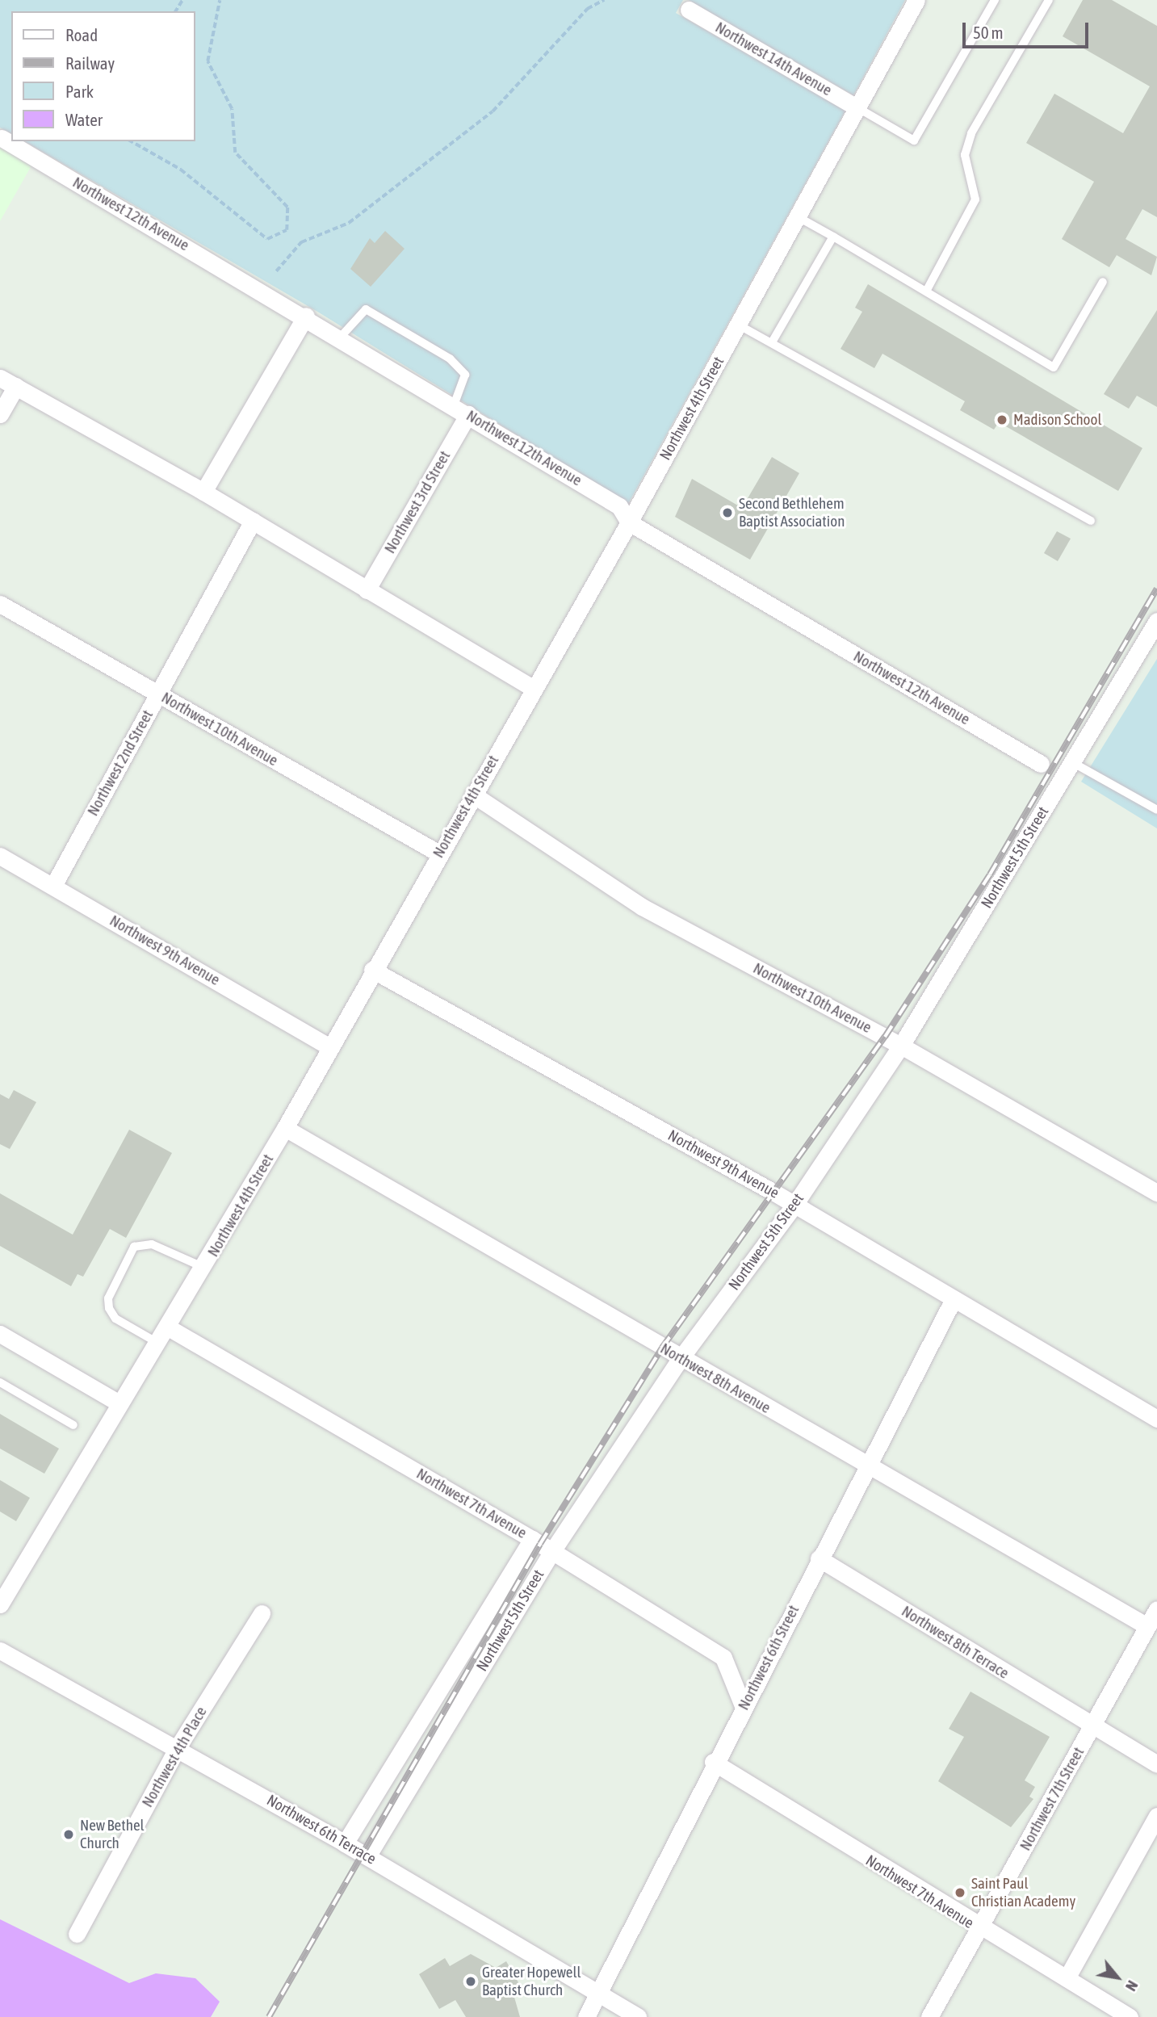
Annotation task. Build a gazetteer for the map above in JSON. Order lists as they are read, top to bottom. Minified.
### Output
{"streets":{"street":["Northwest 14th Avenue","Northwest 12th Avenue","Northwest 4th Street","Northwest 3rd Street","Northwest 10th Avenue","Northwest 2nd Street","Northwest 5th Street","Northwest 9th Avenue","Northwest 8th Avenue","Northwest 7th Avenue","Northwest 8th Terrace","Northwest 6th Street","Northwest 4th Place","Northwest 7th Street","Northwest 6th Terrace"]},"crossings":[["Northwest 14th Avenue","Northwest 4th Street"],["Northwest 12th Avenue","Northwest 4th Street"],["Northwest 12th Avenue","Northwest 3rd Street"],["Northwest 4th Street","Northwest 10th Avenue"],["Northwest 4th Street","Northwest 9th Avenue"],["Northwest 4th Street","Northwest 8th Avenue"],["Northwest 4th Street","Northwest 7th Avenue"],["Northwest 10th Avenue","Northwest 2nd Street"],["Northwest 10th Avenue","Northwest 5th Street"],["Northwest 2nd Street","Northwest 9th Avenue"],["Northwest 5th Street","Northwest 9th Avenue"],["Northwest 5th Street","Northwest 8th Avenue"],["Northwest 5th Street","Northwest 7th Avenue"],["Northwest 5th Street","Northwest 6th Terrace"],["Northwest 9th Avenue","Northwest 6th Street"],["Northwest 8th Avenue","Northwest 6th Street"],["Northwest 8th Avenue","Northwest 7th Street"],["Northwest 7th Avenue","Northwest 6th Street"],["Northwest 7th Avenue","Northwest 7th Street"],["Northwest 8th Terrace","Northwest 6th Street"],["Northwest 8th Terrace","Northwest 7th Street"],["Northwest 6th Street","Northwest 6th Terrace"],["Northwest 4th Place","Northwest 6th Terrace"]],"places":["Madison School","Second Bethlehem Baptist Association","New Bethel Church","Saint Paul Christian Academy","Greater Hopewell Baptist Church"],"legend":["Road","Railway","Park","Water"],"scale_bar":"50 m","north":"bottom right"}
